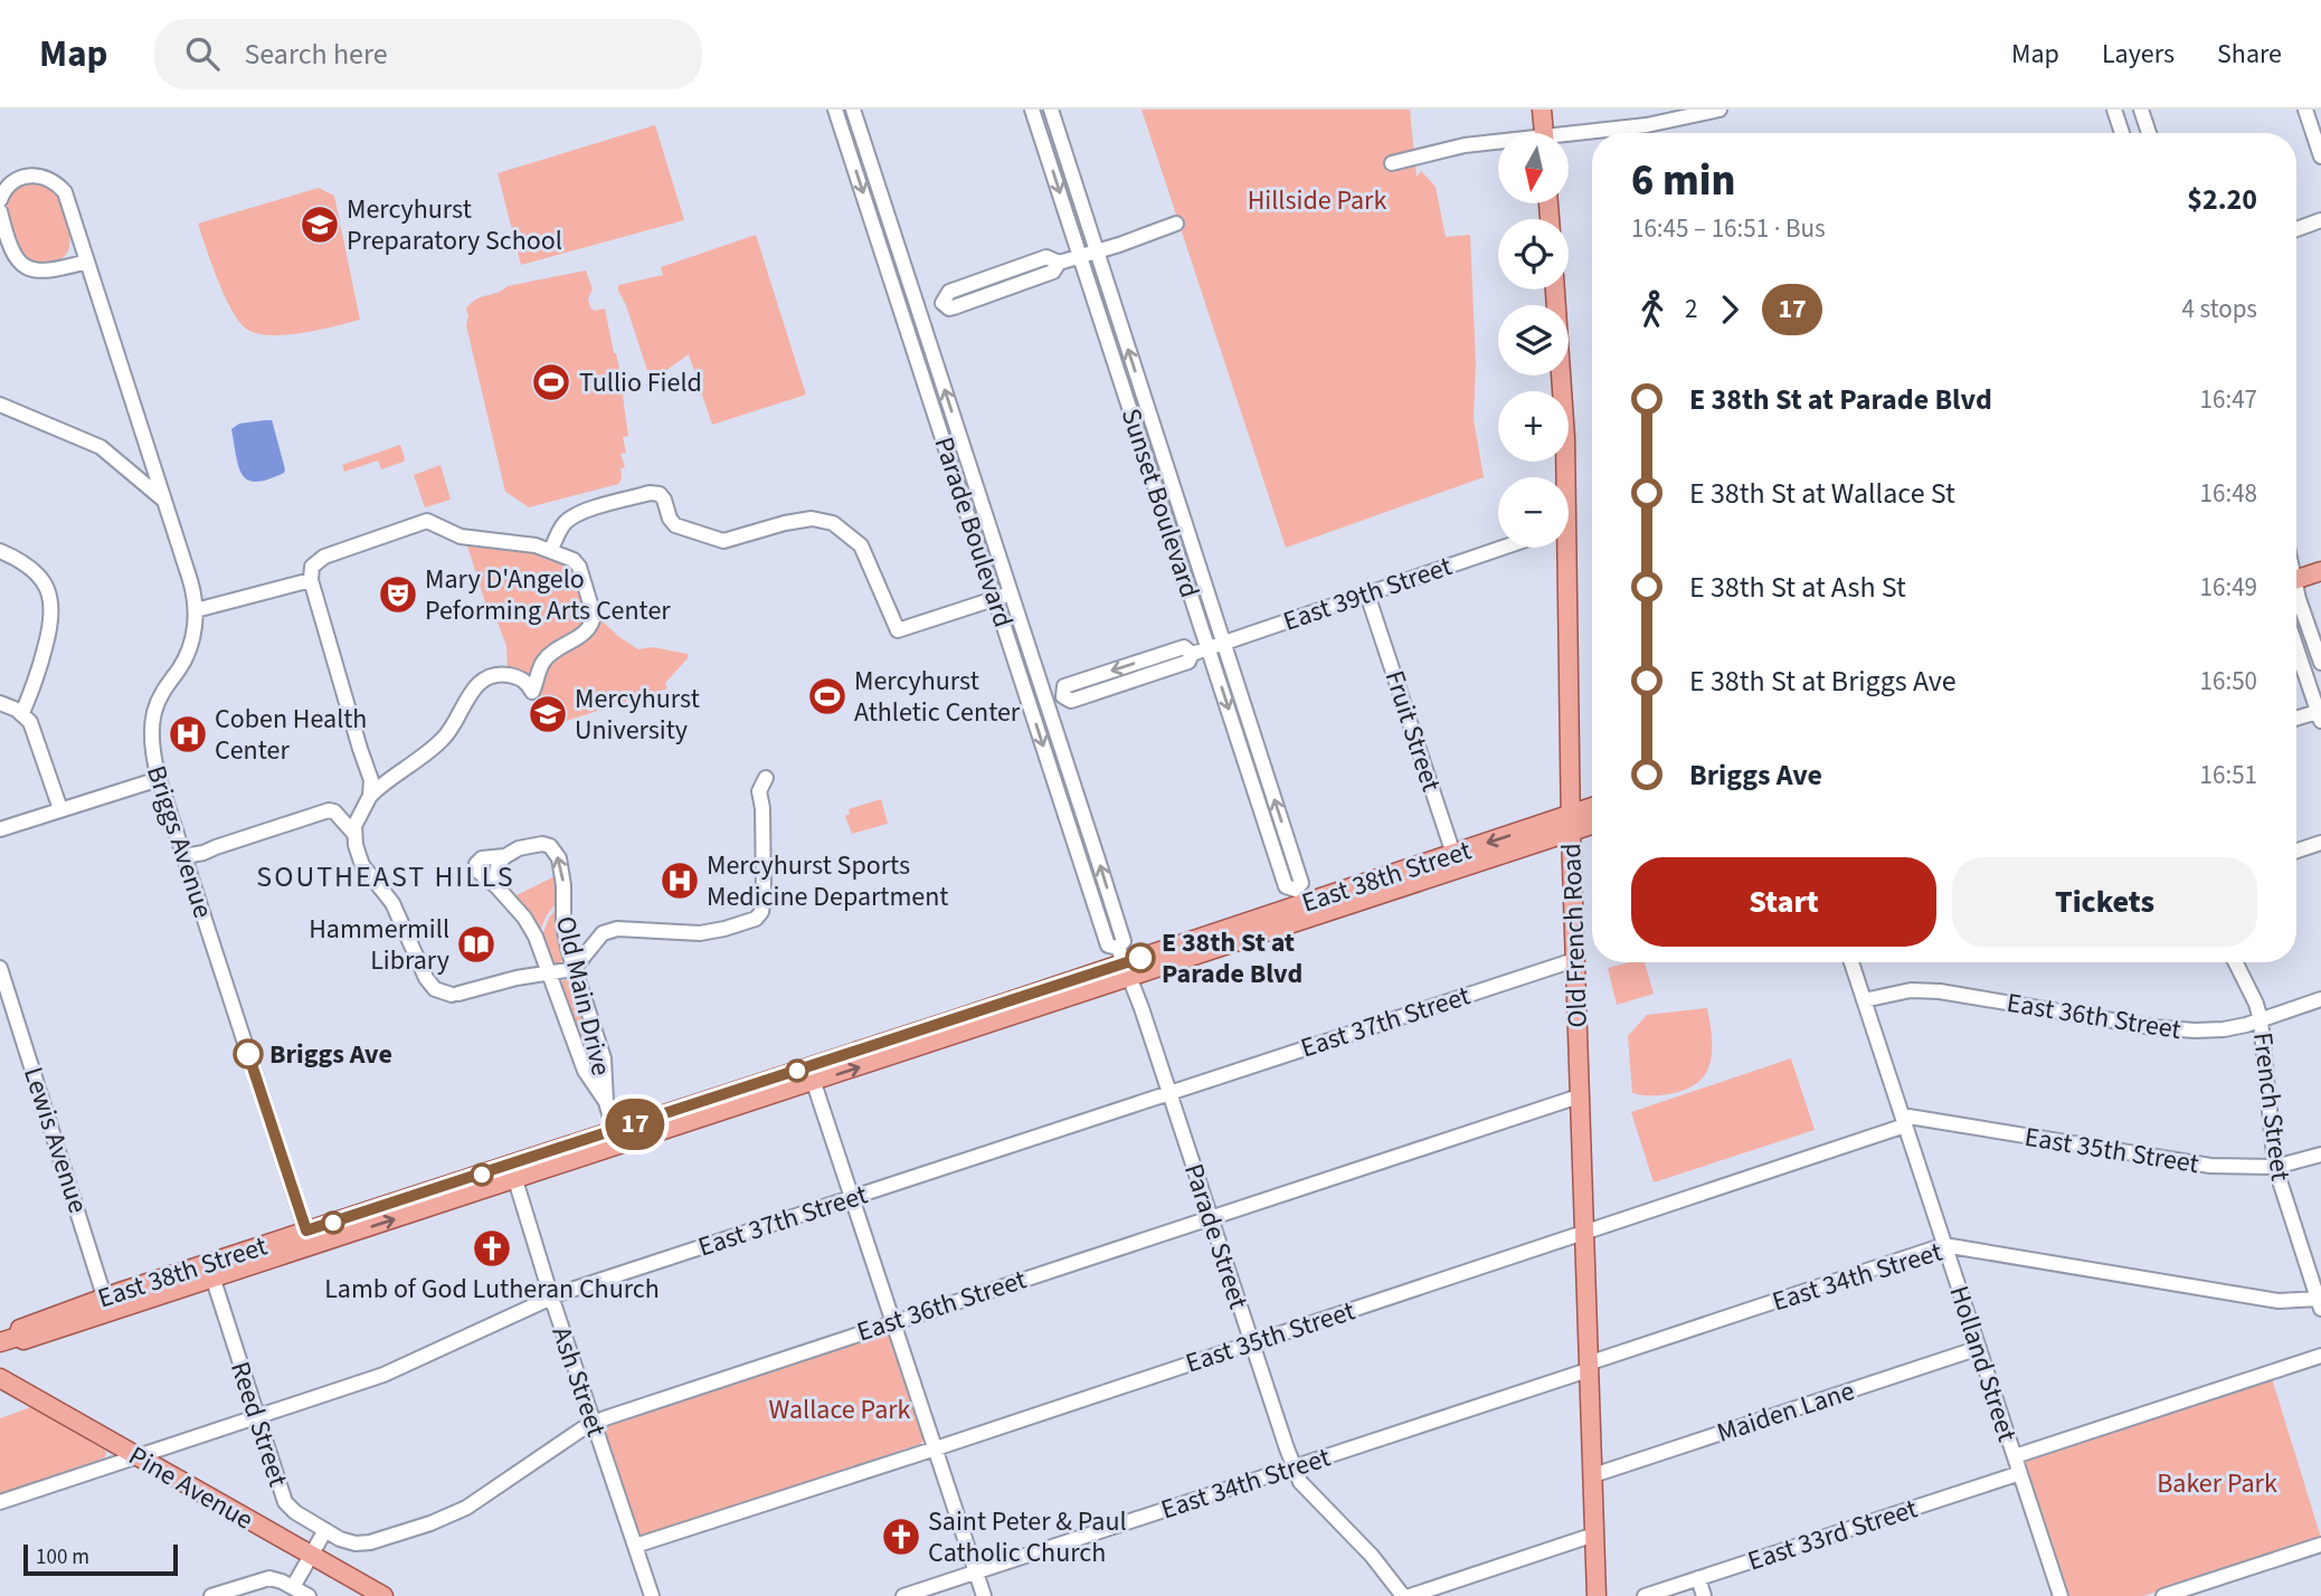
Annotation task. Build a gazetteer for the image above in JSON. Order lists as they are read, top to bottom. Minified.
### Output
{"streets":{"main road":["East 38th Street","Old French Road","Pine Avenue"],"street":["Sunset Boulevard","Parade Boulevard","East 39th Street","Fruit Street","Briggs Avenue","Old Main Drive","East 36th Street","East 37th Street","French Street","Lewis Avenue","East 35th Street","Parade Street","East 34th Street","Holland Street","Ash Street","Maiden Lane","Reed Street","East 33rd Street"]},"crossings":[["Sunset Boulevard","East 39th Street"],["Sunset Boulevard","East 38th Street"],["Parade Boulevard","East 39th Street"],["Parade Boulevard","East 38th Street"],["Parade Boulevard","Parade Street"],["East 39th Street","Fruit Street"],["Fruit Street","East 38th Street"],["Briggs Avenue","East 38th Street"],["East 38th Street","Old French Road"],["East 38th Street","Old Main Drive"],["East 38th Street","Lewis Avenue"],["East 38th Street","Parade Street"],["East 38th Street","Ash Street"],["East 38th Street","Reed Street"],["Old French Road","East 36th Street"],["Old French Road","East 37th Street"],["Old French Road","East 35th Street"],["Old French Road","East 34th Street"],["Old French Road","Maiden Lane"],["East 36th Street","French Street"],["East 36th Street","Parade Street"],["East 36th Street","Holland Street"],["East 36th Street","Ash Street"],["East 36th Street","Reed Street"],["East 37th Street","Parade Street"],["East 37th Street","Ash Street"],["East 37th Street","Reed Street"],["East 37th Street","Pine Avenue"],["French Street","East 35th Street"],["French Street","East 34th Street"],["East 35th Street","Parade Street"],["East 35th Street","Holland Street"],["East 35th Street","Ash Street"],["Parade Street","East 34th Street"],["East 34th Street","Holland Street"],["Holland Street","Maiden Lane"],["Holland Street","East 33rd Street"]],"districts":["SOUTHEAST HILLS"],"parks":["Hillside Park","Wallace Park","Baker Park"],"places":{"school or university":["Mercyhurst Preparatory School","Mercyhurst University"],"sports":["Tullio Field","Mercyhurst Athletic Center"],"theatre":["Mary D'Angelo Peforming Arts Center"],"hospital":["Coben Health Center","Mercyhurst Sports Medicine Department"],"library":["Hammermill Library"],"other":["E 38th St at Parade Blvd","Briggs Ave"],"church":["Lamb of God Lutheran Church","Saint Peter & Paul Catholic Church"]},"lines":["bus line 17"],"scale_bar":"100 m","north":"bottom","page":{"header":"Map","search":"Search here","nav":["Map","Layers","Share"],"on_map":"17","map_buttons":["+","−"],"heading":["6 min","16:45 – 16:51 · Bus","$2.20"],"legs":["2","17","4 stops"],"list":[{"name":"E 38th St at Parade Blvd","value":"16:47"},{"name":"E 38th St at Wallace St","value":"16:48"},{"name":"E 38th St at Ash St","value":"16:49"},{"name":"E 38th St at Briggs Ave","value":"16:50"},{"name":"Briggs Ave","value":"16:51"}],"buttons":["Start","Tickets"],"scale":"100 m"}}
